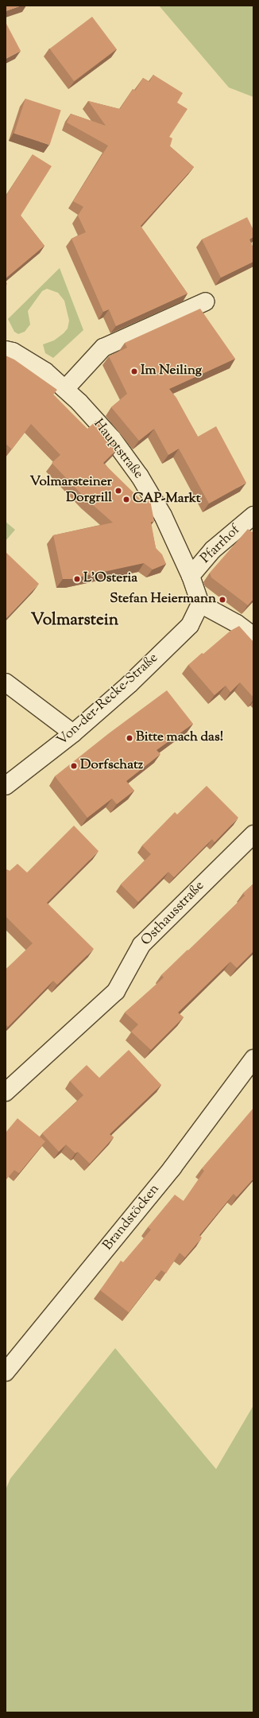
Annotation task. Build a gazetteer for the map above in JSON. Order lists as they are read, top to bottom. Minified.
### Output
{"streets":{"street":["Hauptstraße","Pfarrhof","Von-der-Recke-Straße","Osthausstraße","Brandstöcken"]},"crossings":[["Hauptstraße","Pfarrhof"],["Hauptstraße","Von-der-Recke-Straße"]],"districts":["Volmarstein"],"places":["Im Neiling","Volmarsteiner Dorgrill","CAP-Markt","L'Osteria","Stefan Heiermann","Bitte mach das!","Dorfschatz"]}
